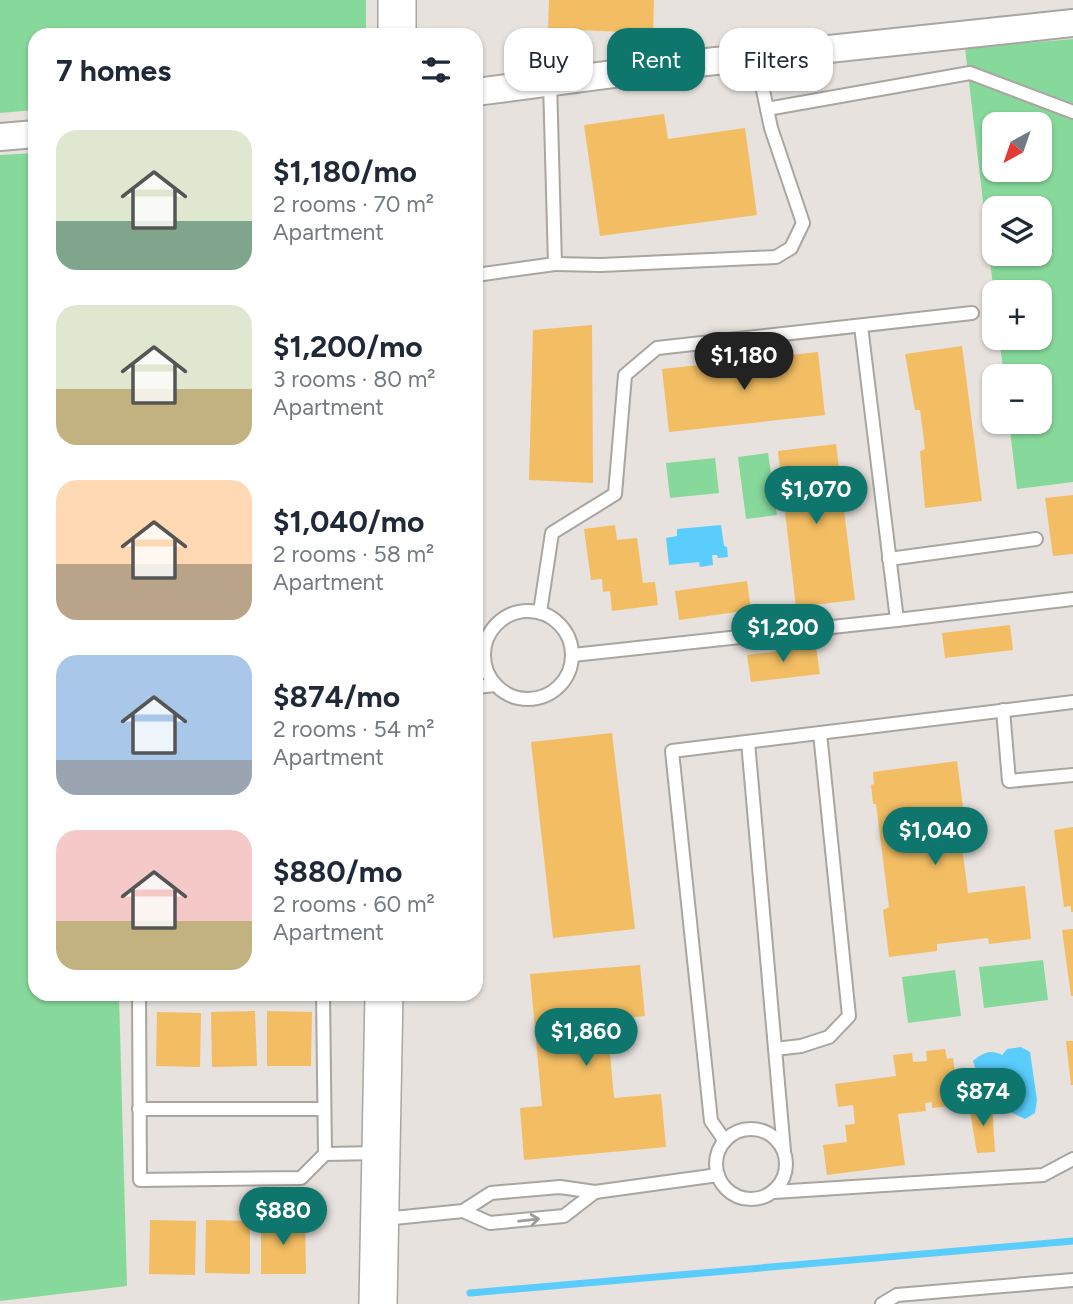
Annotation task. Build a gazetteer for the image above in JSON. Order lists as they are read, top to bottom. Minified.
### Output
{"north":"bottom left","page":{"chip":["Buy","Rent","Filters"],"heading":"7 homes","map_buttons":["+","−"],"list":[{"name":"$1,180/mo","note":"2 rooms · 70 m² · Apartment"},{"name":"$1,200/mo","note":"3 rooms · 80 m² · Apartment"},{"name":"$1,040/mo","note":"2 rooms · 58 m² · Apartment"},{"name":"$874/mo","note":"2 rooms · 54 m² · Apartment"},{"name":"$880/mo","note":"2 rooms · 60 m² · Apartment"}],"price":["$1,180","$1,070","$1,200","$1,040","$1,860","$874","$880"]}}
